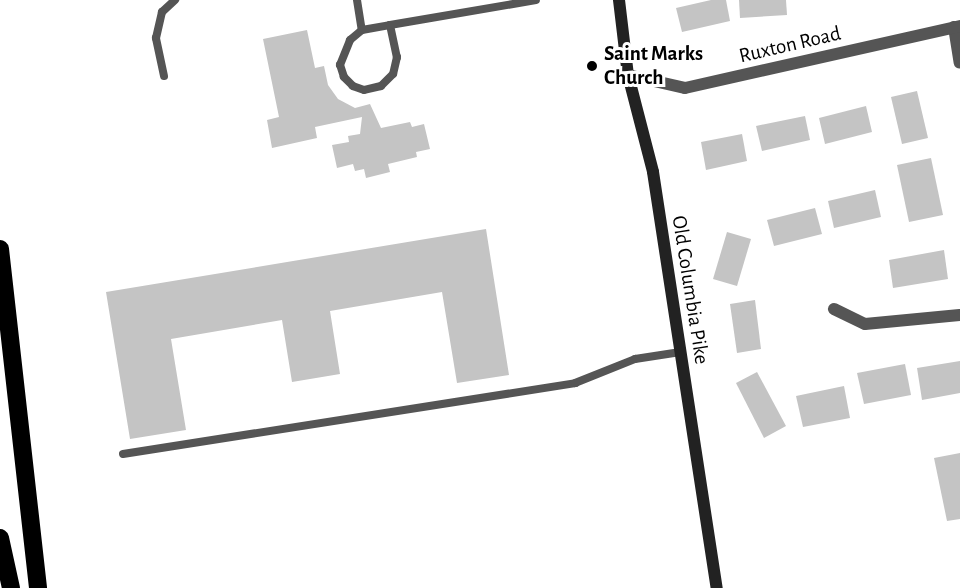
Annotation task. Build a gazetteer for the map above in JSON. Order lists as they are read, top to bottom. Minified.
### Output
{"streets":{"main road":["Old Columbia Pike"],"street":["Ruxton Road"]},"crossings":[["Ruxton Road","Old Columbia Pike"]],"places":["Saint Marks Church"]}
